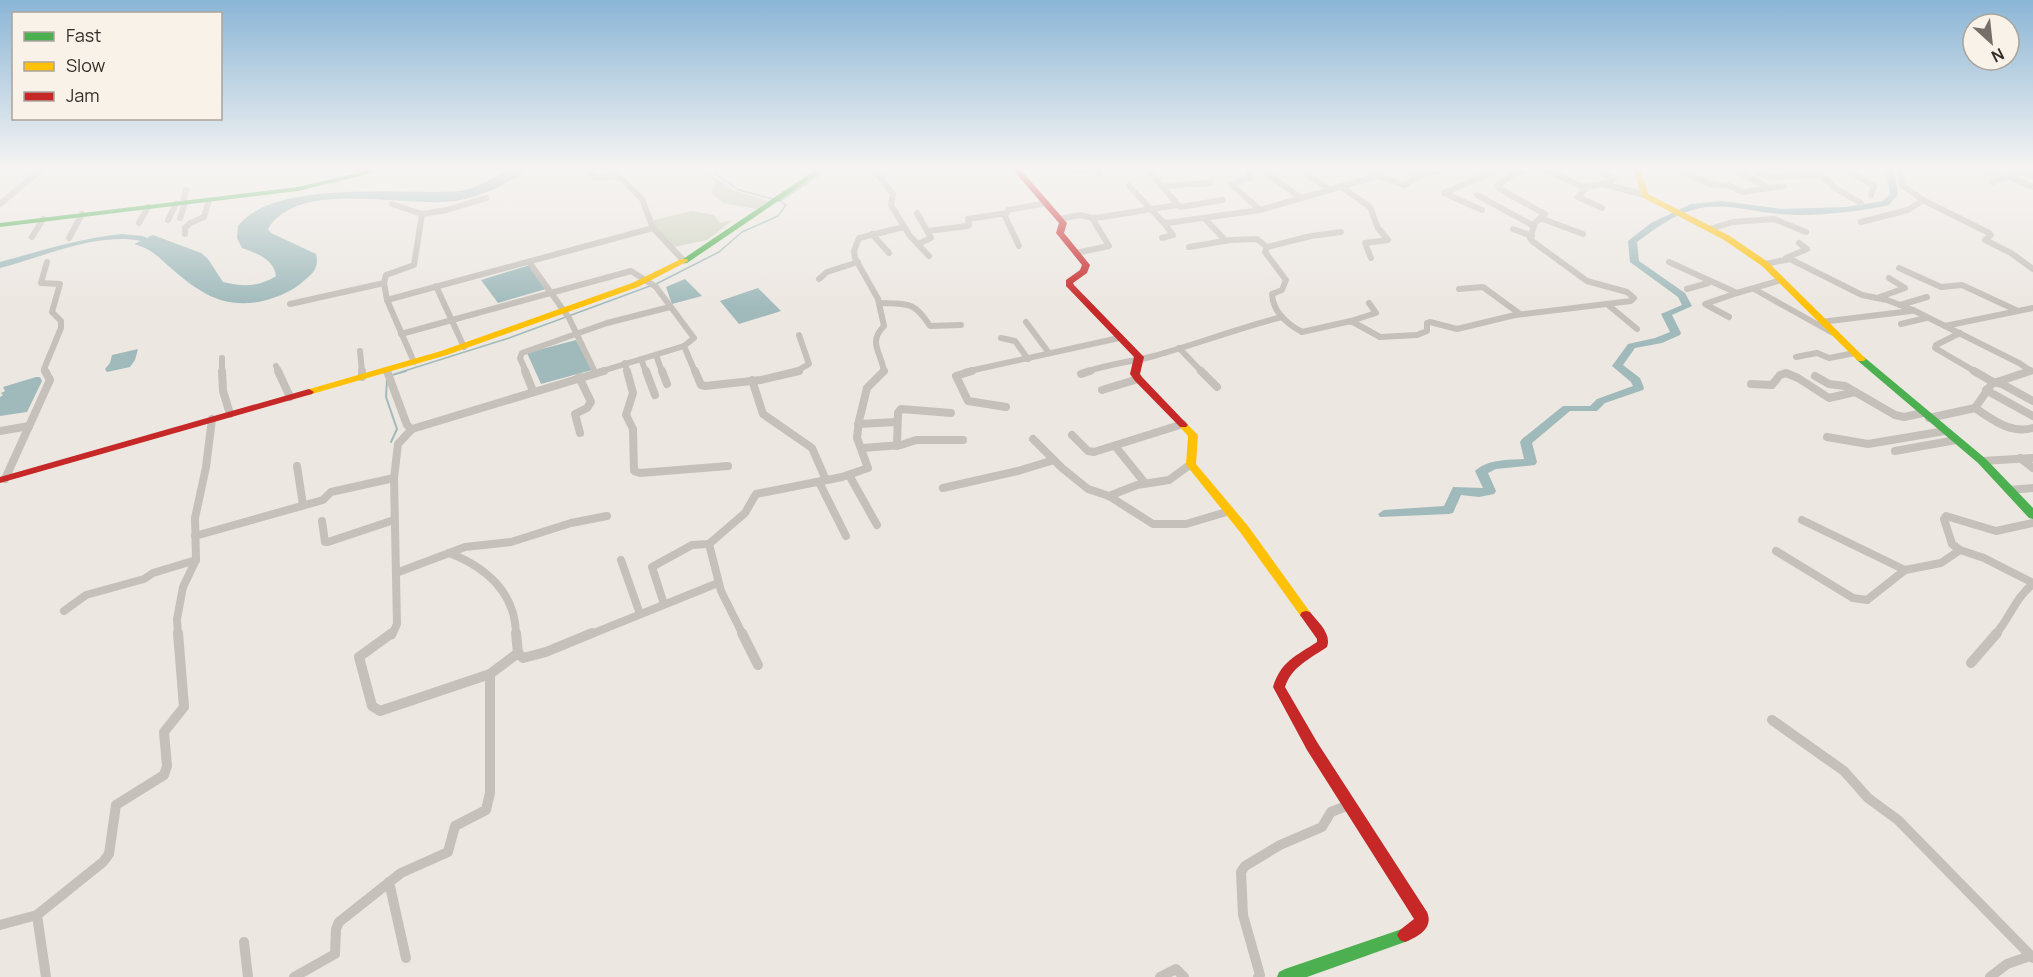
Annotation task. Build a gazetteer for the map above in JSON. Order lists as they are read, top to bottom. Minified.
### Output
{"legend":["Fast","Slow","Jam"],"north":"bottom right"}
